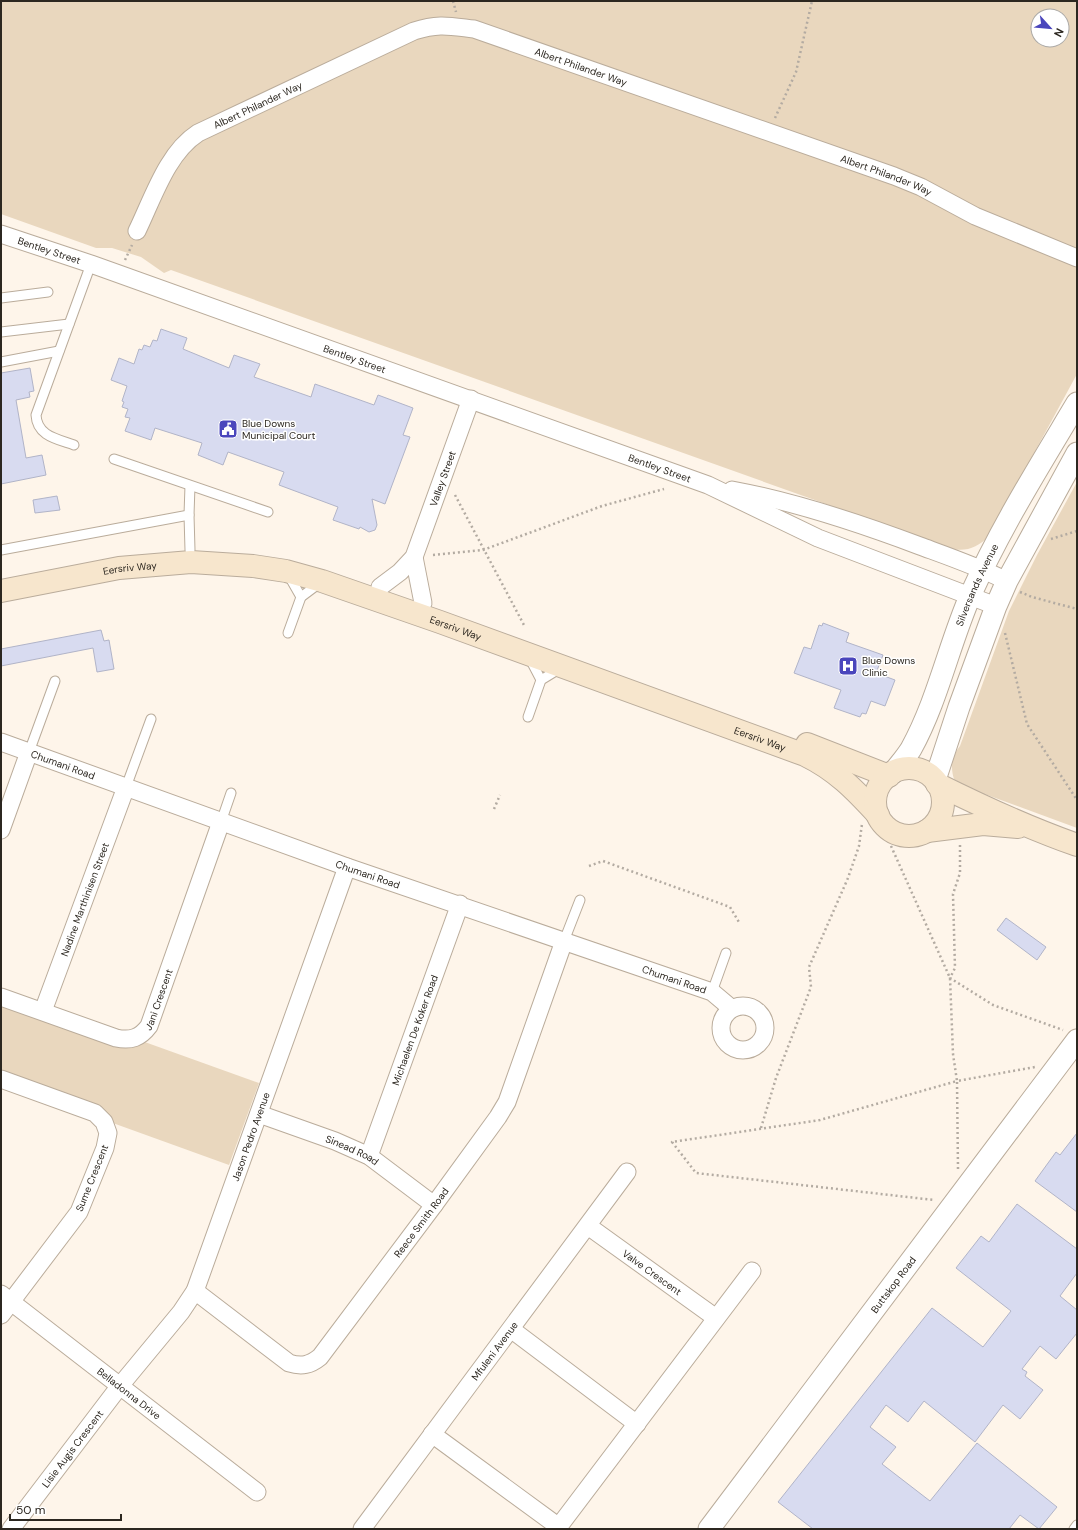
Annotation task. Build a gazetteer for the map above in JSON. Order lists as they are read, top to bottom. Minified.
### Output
{"streets":{"main road":["Eersriv Way"],"street":["Albert Philander Way","Bentley Street","Valley Street","Silversands Avenue","Chumani Road","Nadine Marthinisen Street","Jani Crescent","Michaelen De Koker Road","Jason Pedro Avenue","Sinead Road","Sume Crescent","Reece Smith Road","Valve Crescent","Buttskop Road","Mfuleni Avenue","Belladonna Drive","Lisie Augis Crescent"]},"crossings":[["Bentley Street","Valley Street"],["Bentley Street","Silversands Avenue"],["Valley Street","Eersriv Way"],["Eersriv Way","Silversands Avenue"],["Chumani Road","Nadine Marthinisen Street"],["Chumani Road","Jani Crescent"],["Chumani Road","Michaelen De Koker Road"],["Chumani Road","Jason Pedro Avenue"],["Chumani Road","Reece Smith Road"],["Nadine Marthinisen Street","Jani Crescent"],["Michaelen De Koker Road","Sinead Road"],["Jason Pedro Avenue","Sinead Road"],["Jason Pedro Avenue","Reece Smith Road"],["Jason Pedro Avenue","Belladonna Drive"],["Jason Pedro Avenue","Lisie Augis Crescent"],["Sinead Road","Reece Smith Road"],["Sume Crescent","Belladonna Drive"],["Valve Crescent","Mfuleni Avenue"],["Belladonna Drive","Lisie Augis Crescent"]],"places":{"public building":["Blue Downs Municipal Court"],"hospital":["Blue Downs Clinic"]},"scale_bar":"50 m","north":"bottom right"}
